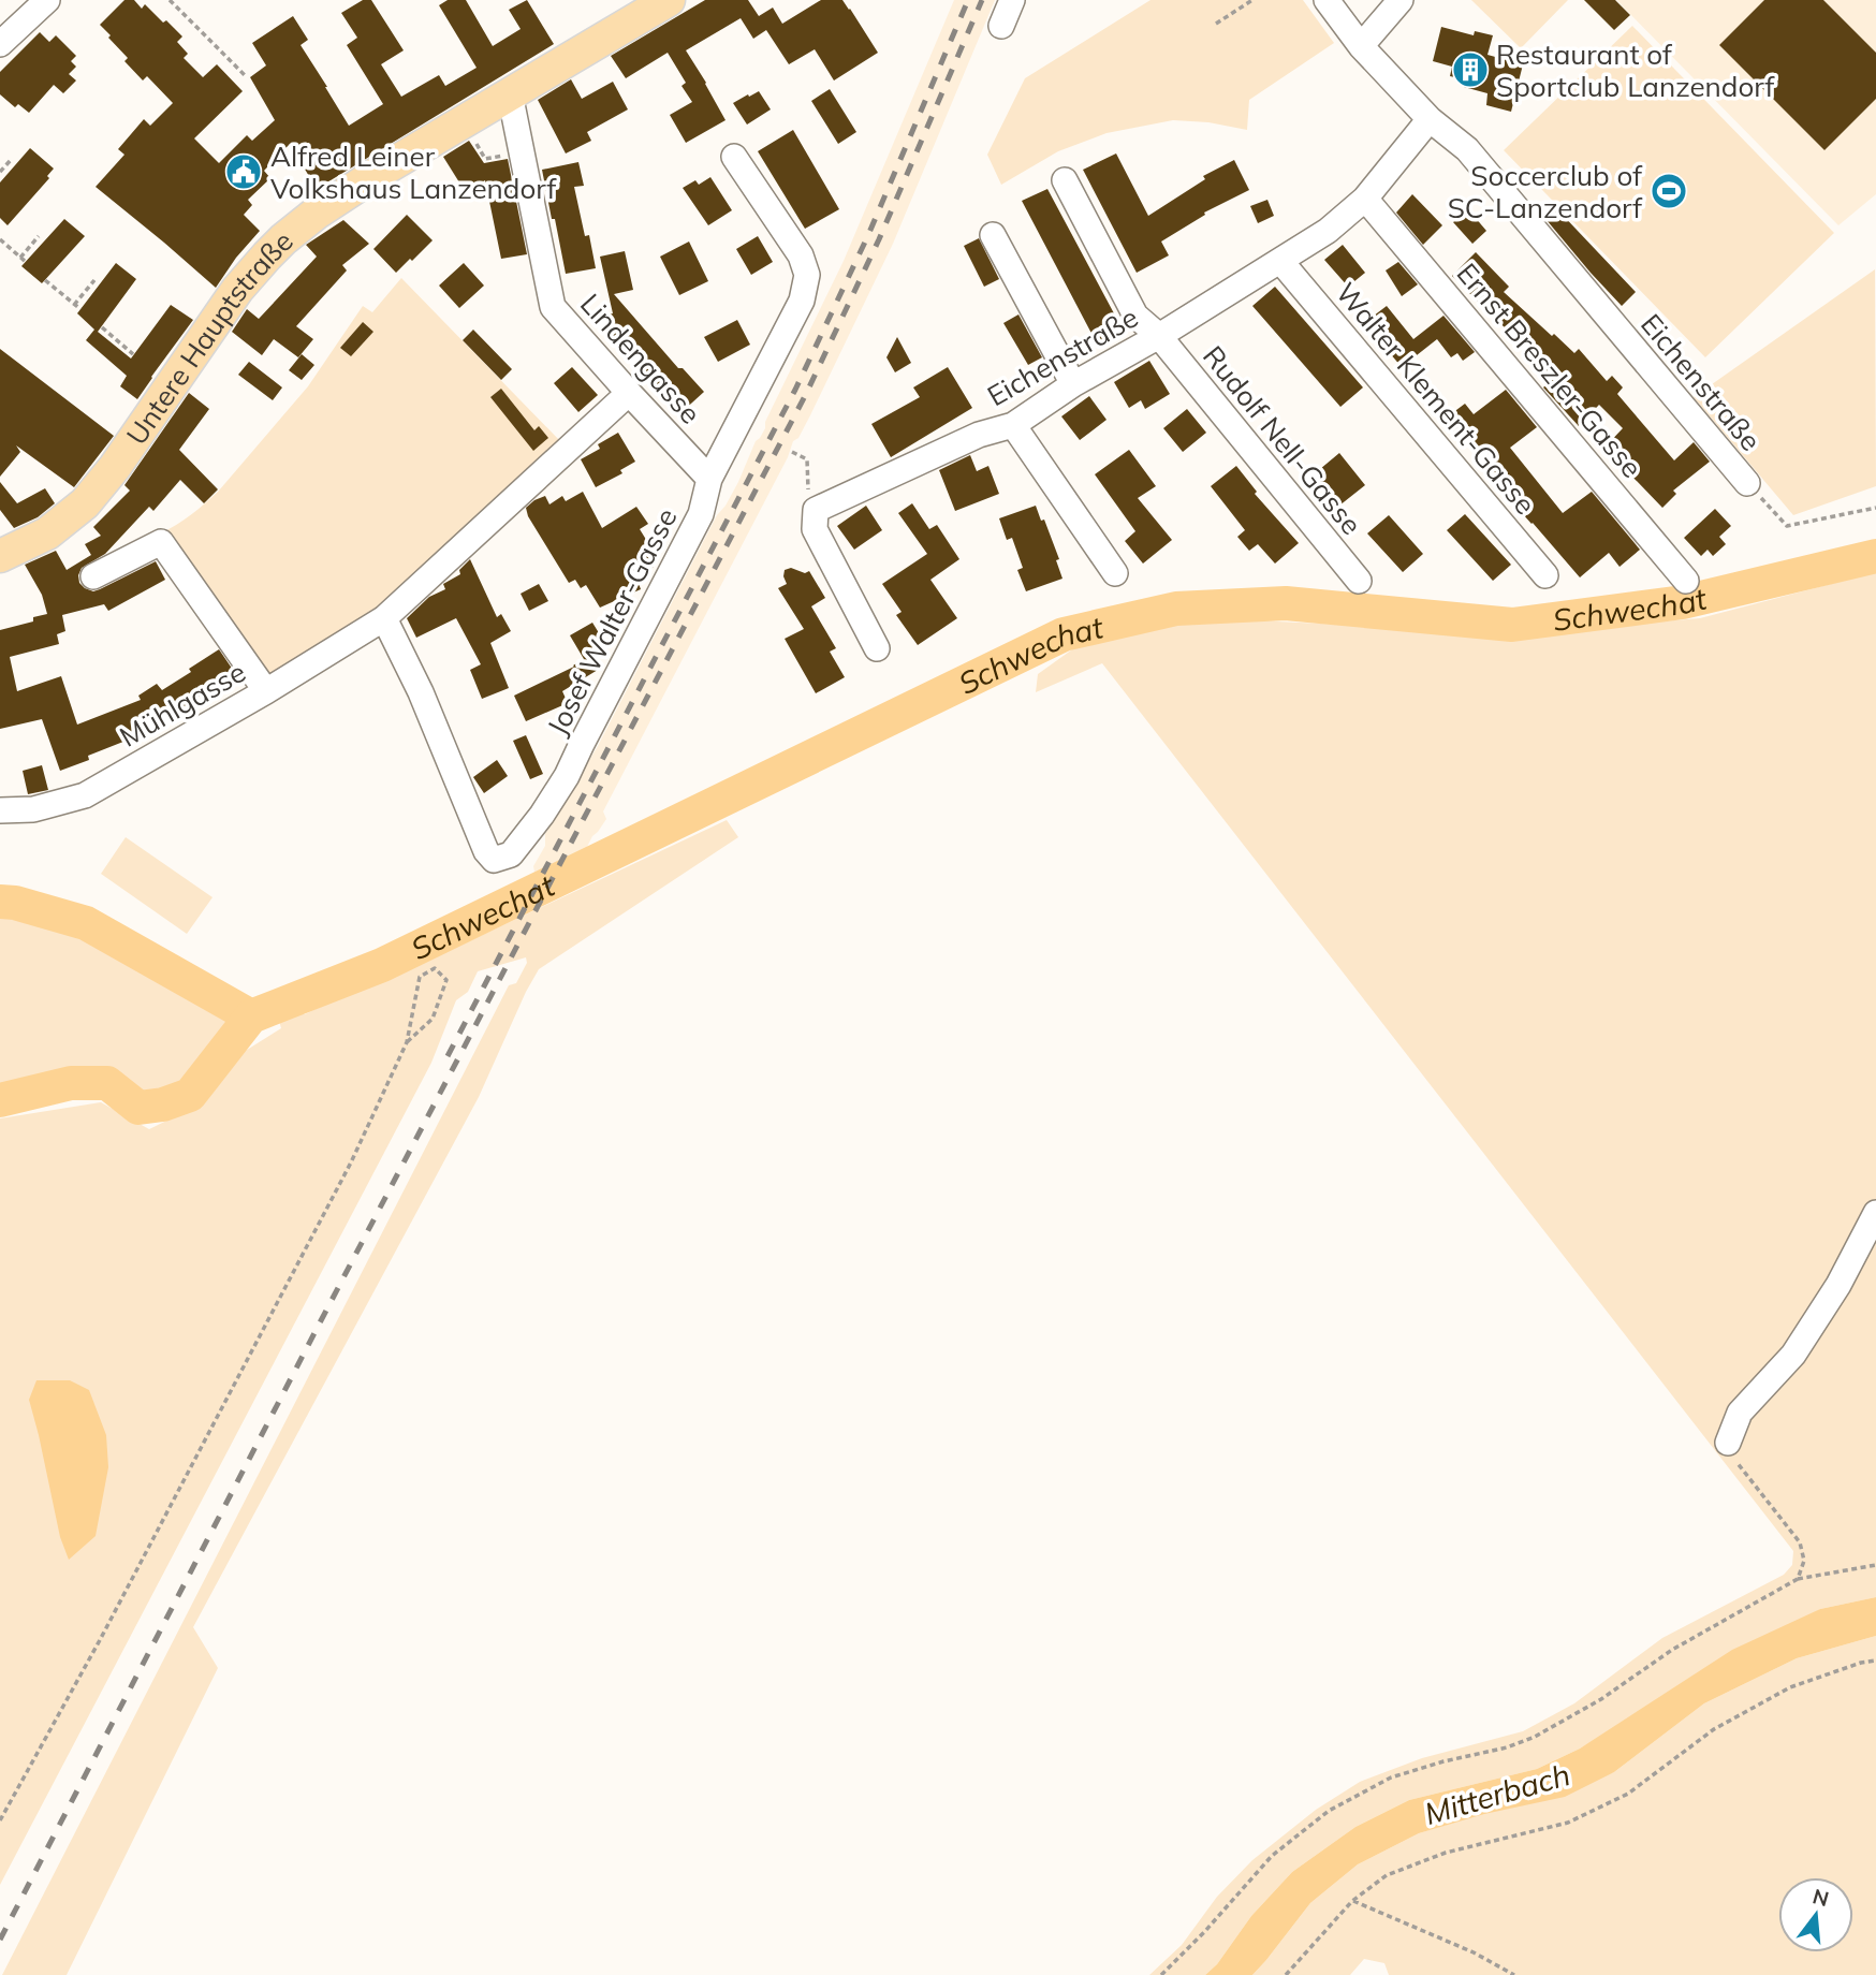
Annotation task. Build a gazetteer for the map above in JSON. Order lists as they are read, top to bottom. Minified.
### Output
{"streets":{"main road":["Untere Hauptstraße"],"street":["Eichenstraße","Lindengasse","Ernst Breszler-Gasse","Walter Klement-Gasse","Rudolf Nell-Gasse","Josef Walter-Gasse","Mühlgasse"]},"crossings":[["Untere Hauptstraße","Lindengasse"],["Eichenstraße","Ernst Breszler-Gasse"],["Eichenstraße","Walter Klement-Gasse"],["Eichenstraße","Rudolf Nell-Gasse"],["Lindengasse","Josef Walter-Gasse"],["Lindengasse","Mühlgasse"],["Josef Walter-Gasse","Mühlgasse"]],"water":["Schwechat","Mitterbach"],"places":{"building":["Restaurant of Sportclub Lanzendorf"],"public building":["Alfred Leiner Volkshaus Lanzendorf"],"sports":["Soccerclub of SC-Lanzendorf"]},"north":"top"}
